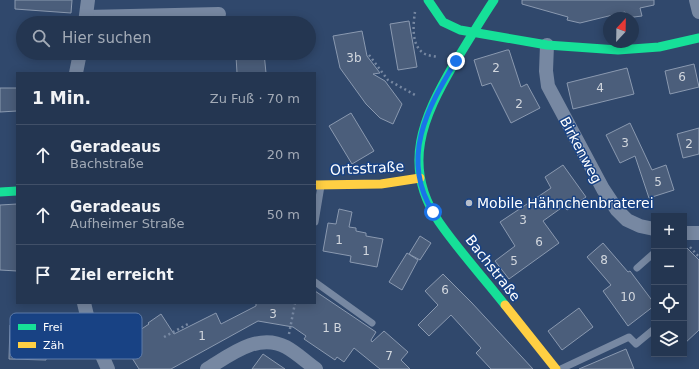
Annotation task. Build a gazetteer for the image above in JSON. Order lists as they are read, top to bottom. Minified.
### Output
{"streets":{"street":["Birkenweg","Ortsstraße","Bachstraße"]},"crossings":[["Ortsstraße","Bachstraße"]],"places":["Mobile Hähnchenbraterei"],"house_numbers":["3b","2","6","4","2","3","2","5","3","1","6","1","8","5","6","10","3","1 B","1","7"],"legend":["Frei","Zäh"],"north":"top","page":{"search":"Hier suchen","heading":["1 Min.","Zu Fuß · 70 m"],"list":[["Geradeaus","Bachstraße","20 m"],["Geradeaus","Aufheimer Straße","50 m"],"Ziel erreicht"],"map_buttons":["+","−"]}}
